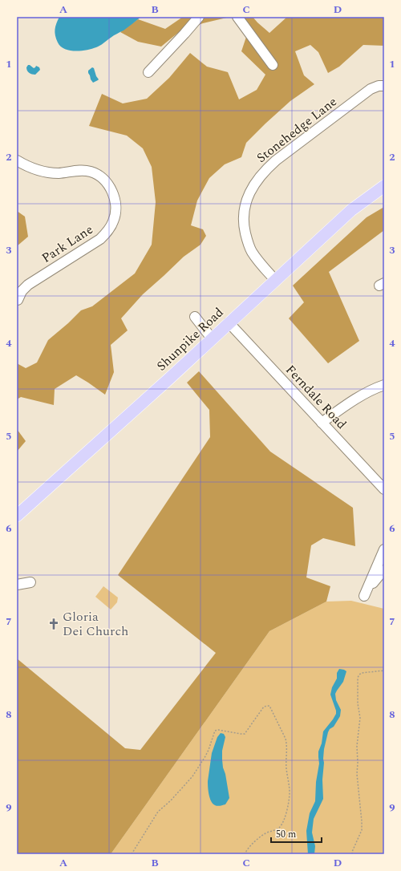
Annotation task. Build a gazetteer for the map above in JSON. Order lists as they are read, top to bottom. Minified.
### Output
{"streets":{"main road":["Shunpike Road"],"street":["Stonehedge Lane","Park Lane","Ferndale Road"]},"crossings":[["Stonehedge Lane","Shunpike Road"],["Shunpike Road","Ferndale Road"]],"places":{"church":["Gloria Dei Church"]},"scale_bar":"50 m","grid":{"columns":["A","B","C","D"],"rows":["1","2","3","4","5","6","7","8","9"]}}
